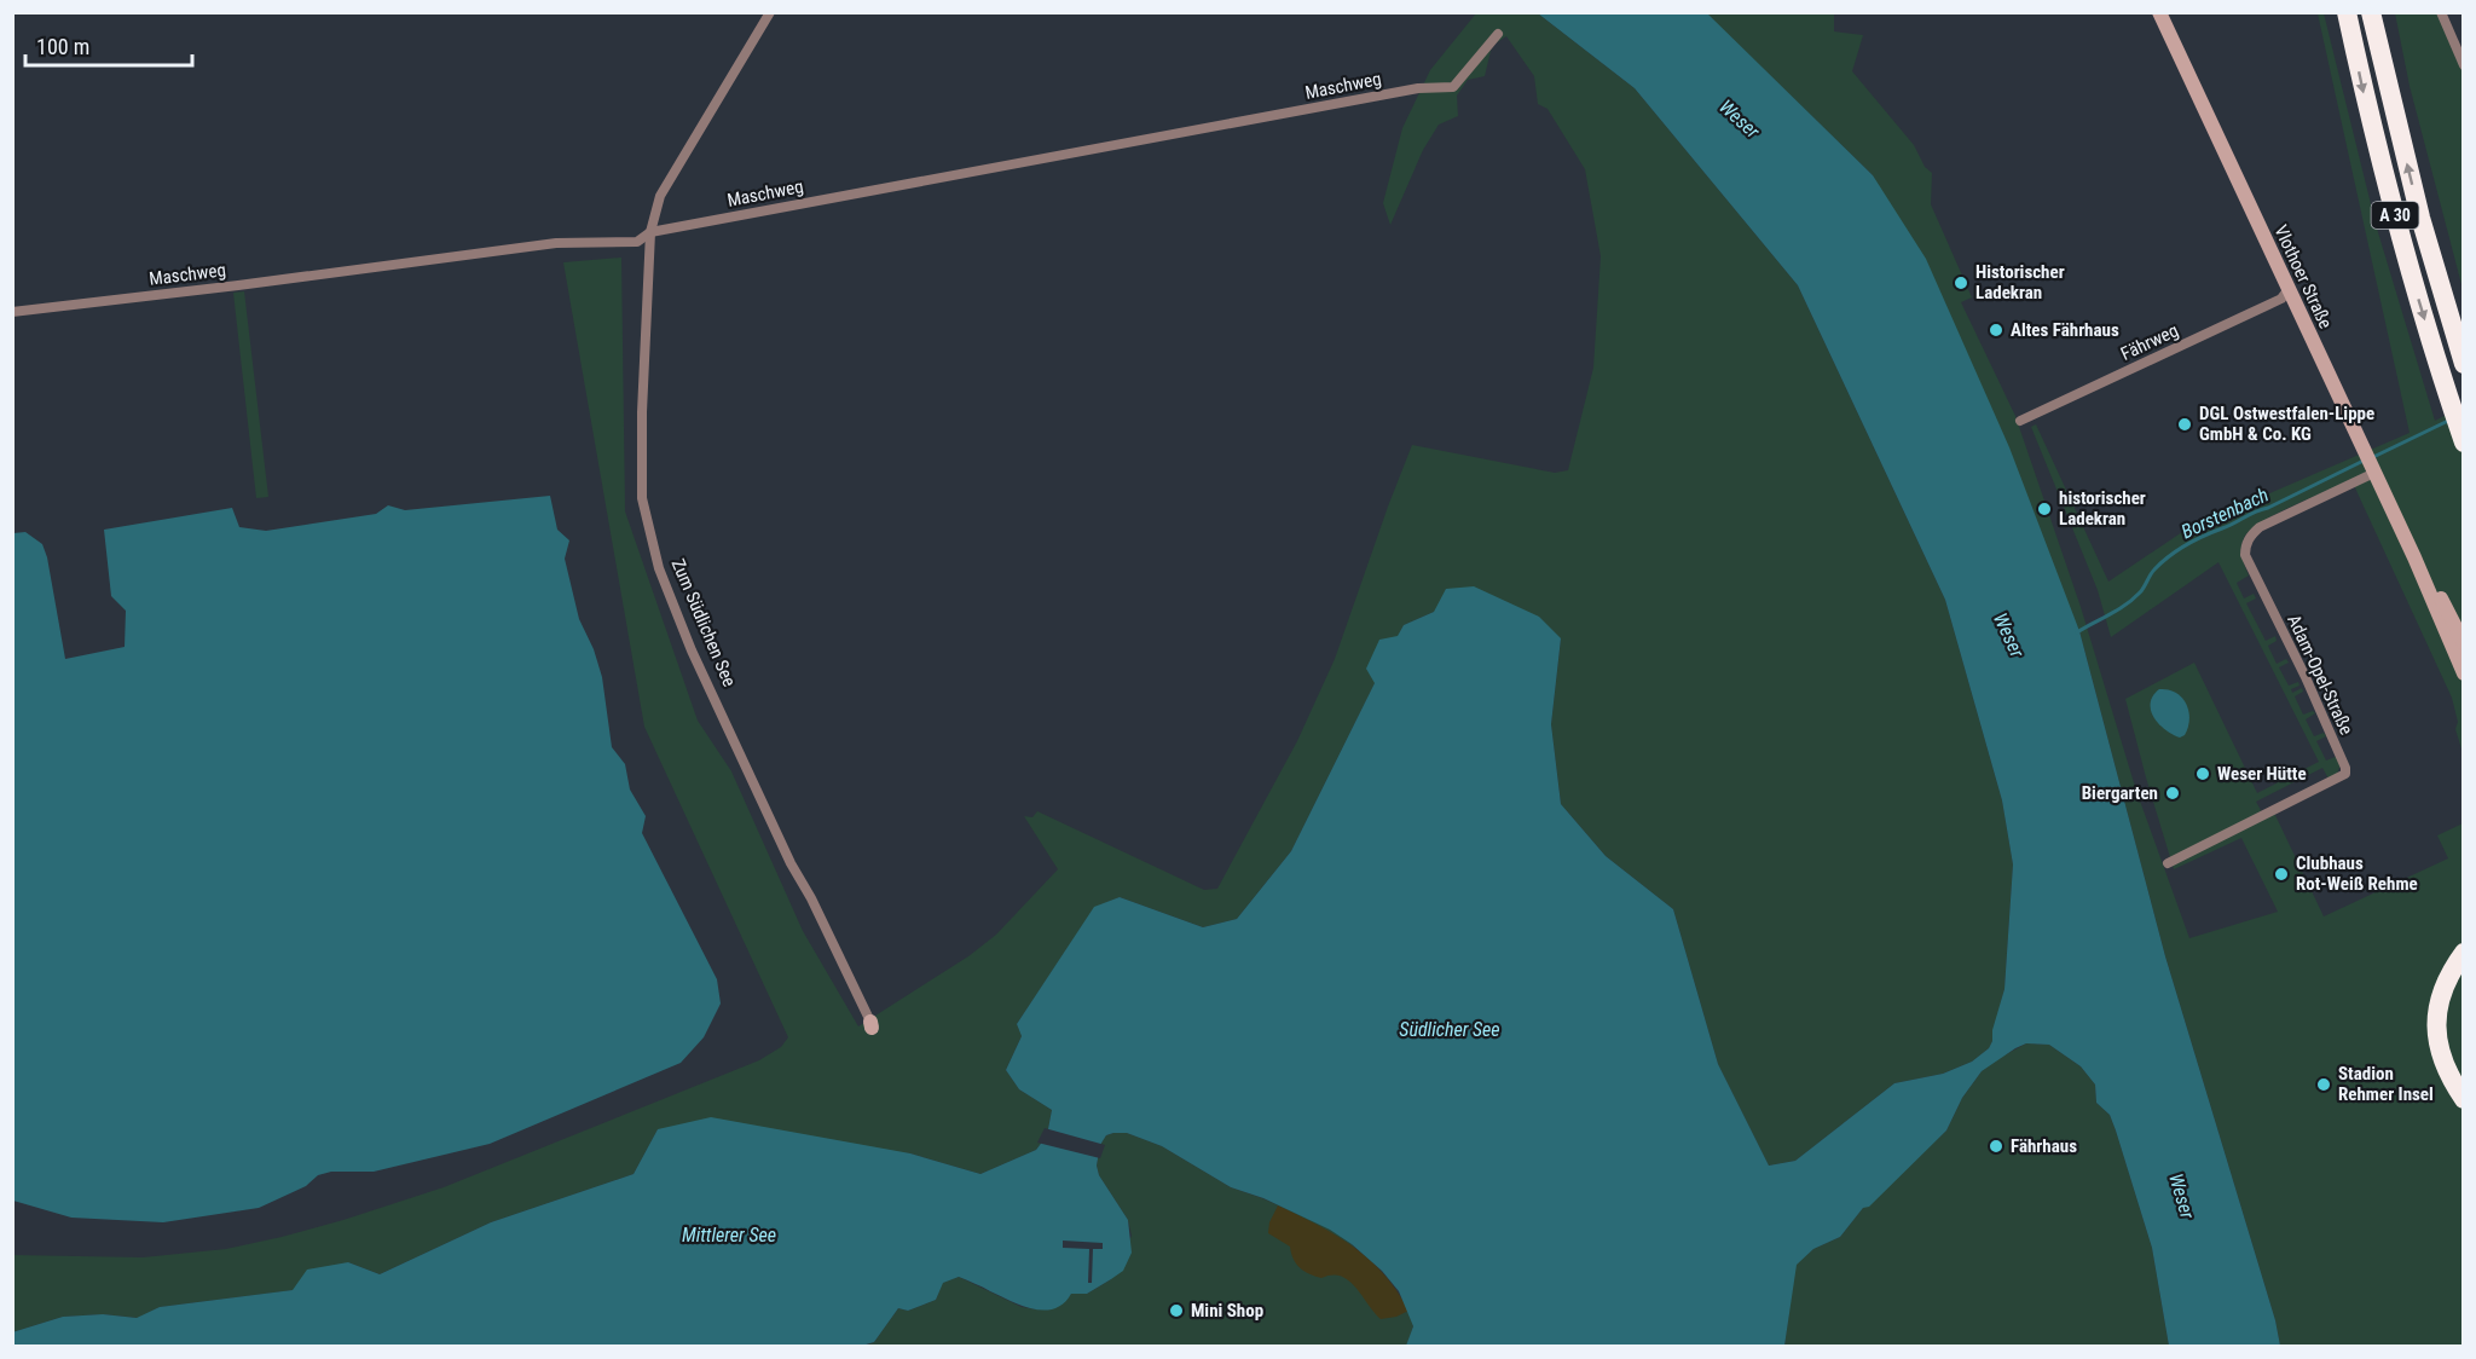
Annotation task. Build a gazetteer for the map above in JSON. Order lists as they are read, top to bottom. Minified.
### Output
{"streets":{"highway":["A 30"],"main road":["Vlothoer Straße"],"street":["Maschweg","Fährweg","Zum Südlichen See","Adam-Opel-Straße"]},"crossings":[["Maschweg","Zum Südlichen See"],["Vlothoer Straße","Fährweg"],["Vlothoer Straße","Adam-Opel-Straße"]],"water":["Weser","Borstenbach","Südlicher See","Mittlerer See"],"places":["Historischer Ladekran","Altes Fährhaus","DGL Ostwestfalen-Lippe GmbH & Co. KG","historischer Ladekran","Weser Hütte","Biergarten","Clubhaus Rot-Weiß Rehme","Stadion Rehmer Insel","Fährhaus","Mini Shop"],"scale_bar":"100 m"}
